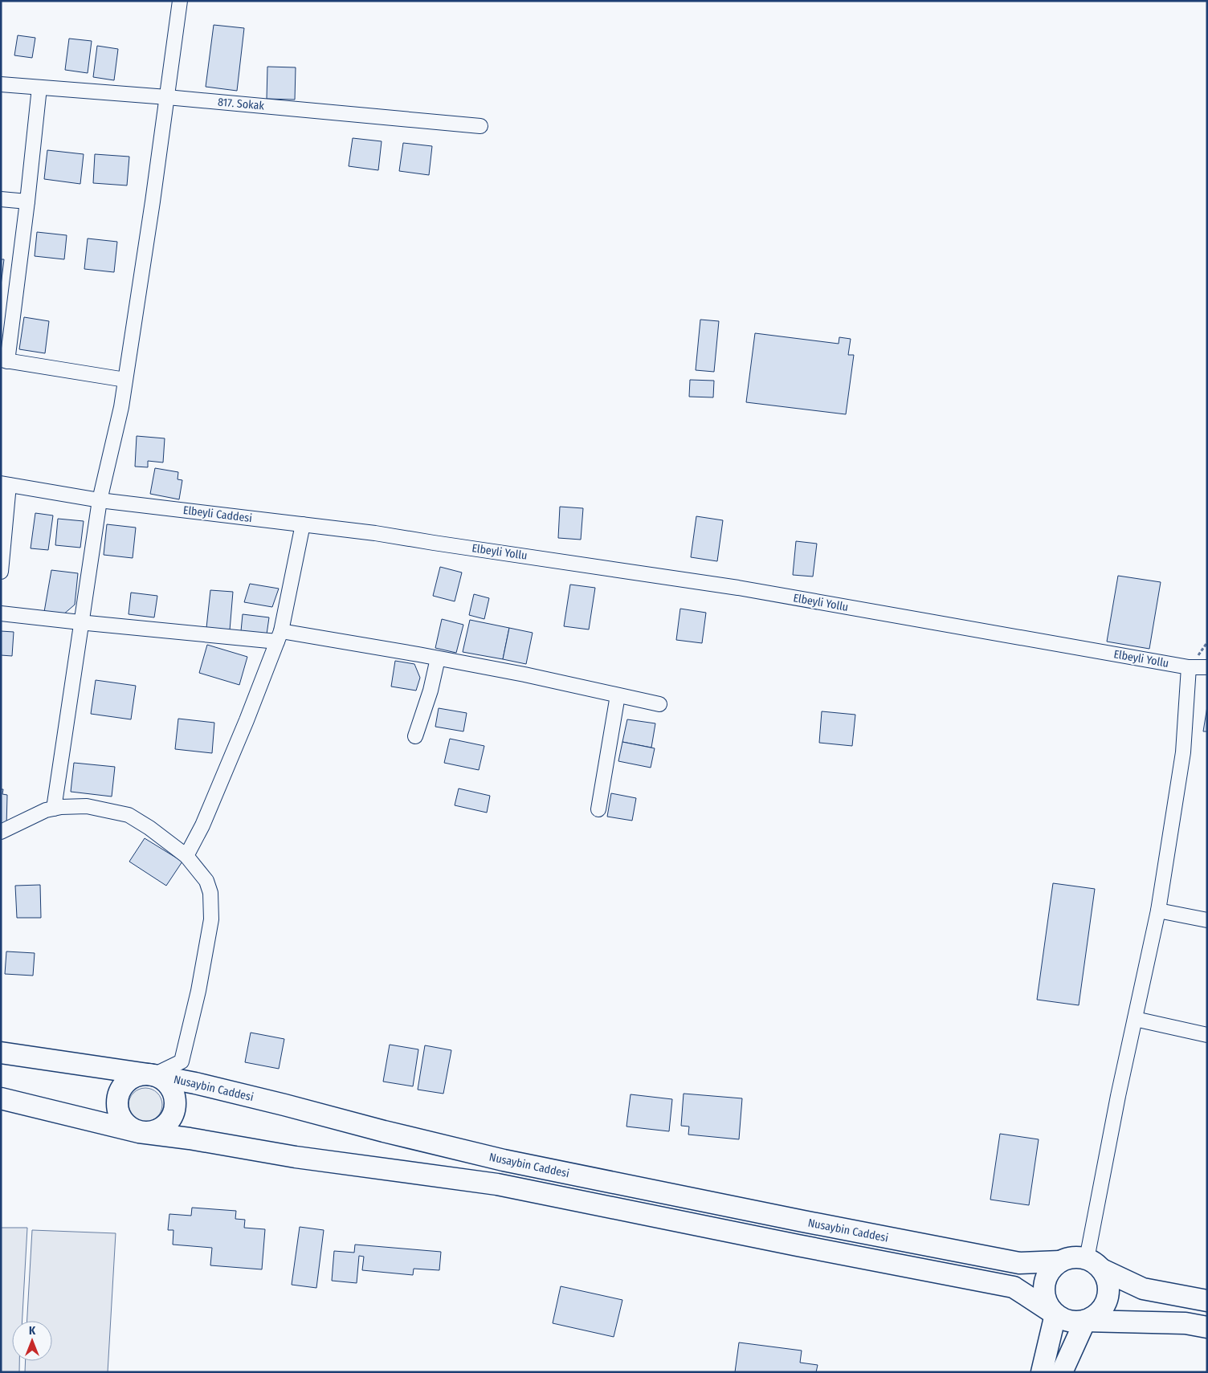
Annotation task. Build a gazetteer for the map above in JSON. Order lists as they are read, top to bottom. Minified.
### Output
{"streets":{"highway":["Nusaybin Caddesi"],"street":["817. Sokak","Elbeyli Caddesi","Elbeyli Yollu"]},"crossings":[["Elbeyli Caddesi","Elbeyli Yollu"]],"north":"top"}
